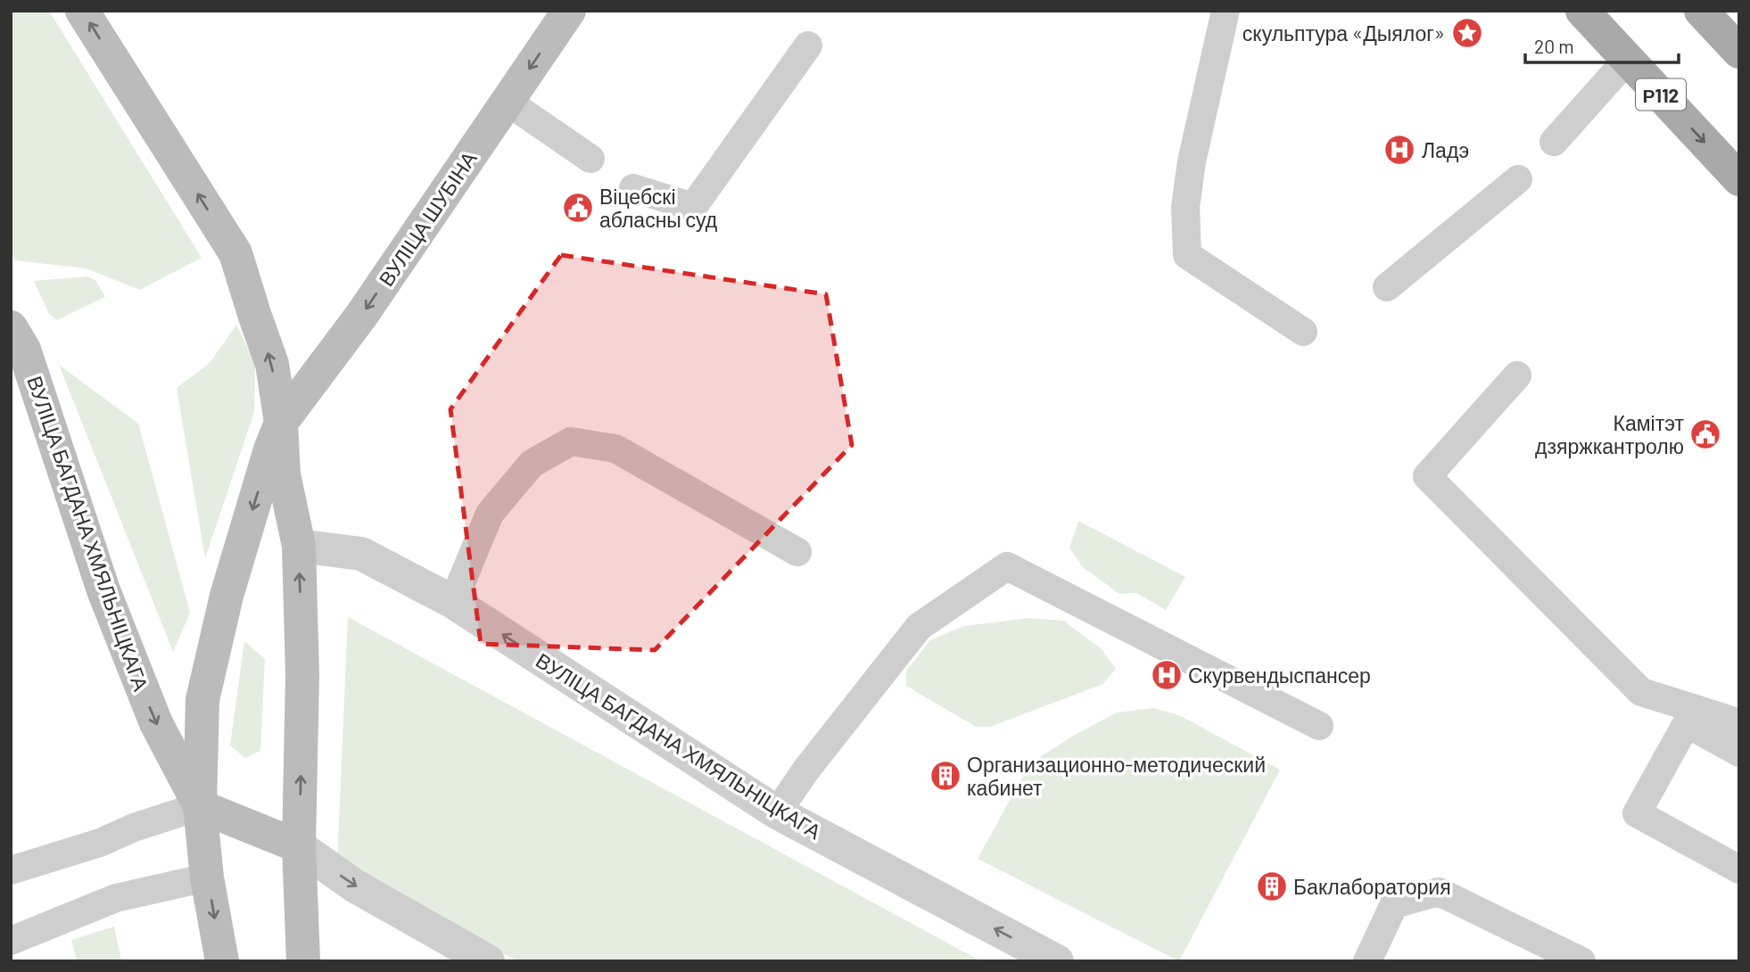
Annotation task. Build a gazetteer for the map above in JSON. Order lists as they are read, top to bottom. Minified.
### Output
{"streets":{"main road":["Р112"],"street":["ВУЛІЦА ШУБІНА","ВУЛІЦА БАГДАНА ХМЯЛЬНІЦКАГА"]},"one_way":["ВУЛІЦА ШУБІНА"],"places":{"place":["скульптура «Дыялог»"],"hospital":["Ладэ","Скурвендыспансер"],"public building":["Віцебскі абласны суд","Камітэт дзяржкантролю"],"building":["Организационно-методический кабинет","Баклаборатория"]},"scale_bar":"20 m"}
